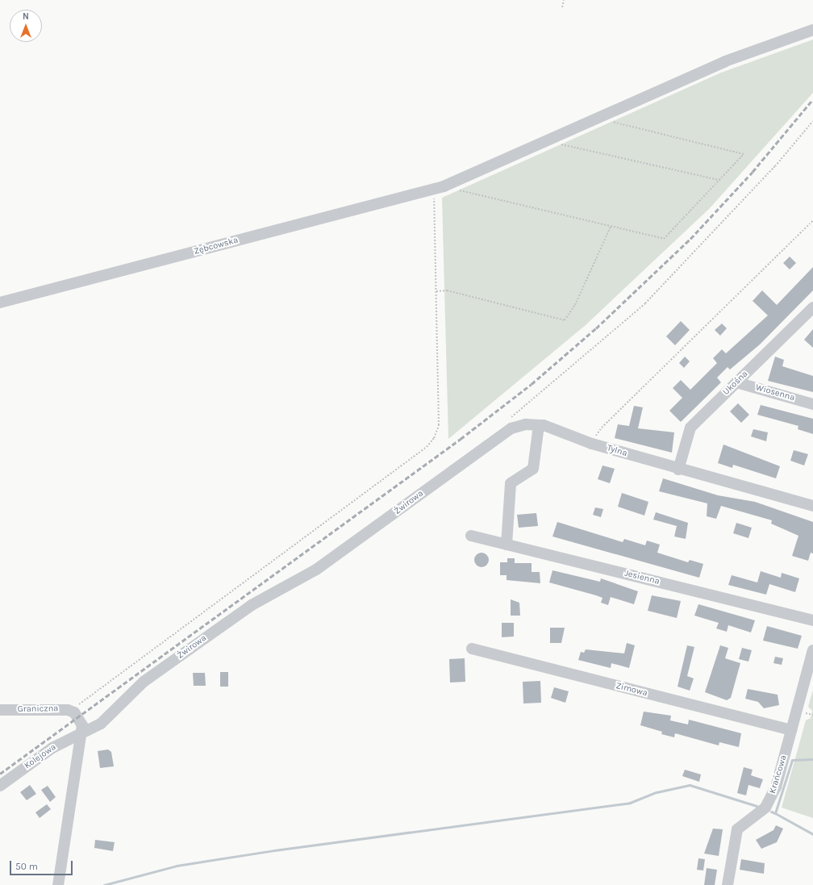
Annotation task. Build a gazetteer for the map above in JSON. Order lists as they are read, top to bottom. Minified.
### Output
{"streets":{"street":["Zębcowska","Ukośna","Wiosenna","Tylna","Żwirowa","Jesienna","Zimowa","Graniczna","Kolejowa","Krańcowa"]},"crossings":[["Ukośna","Wiosenna"],["Ukośna","Tylna"],["Tylna","Żwirowa"],["Żwirowa","Kolejowa"],["Zimowa","Krańcowa"]],"scale_bar":"50 m","north":"top"}
